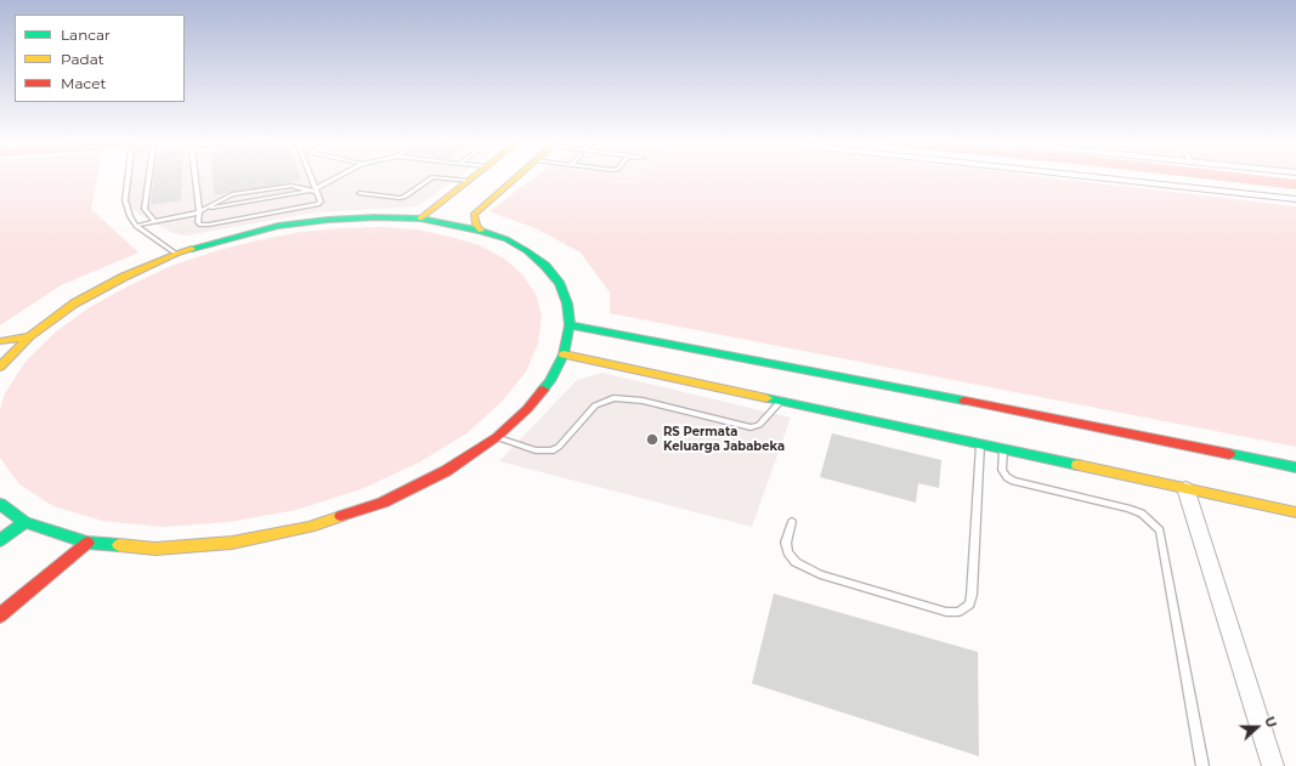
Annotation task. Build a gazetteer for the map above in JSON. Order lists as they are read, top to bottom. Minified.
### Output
{"places":["RS Permata Keluarga Jababeka"],"legend":["Lancar","Padat","Macet"],"north":"right"}
